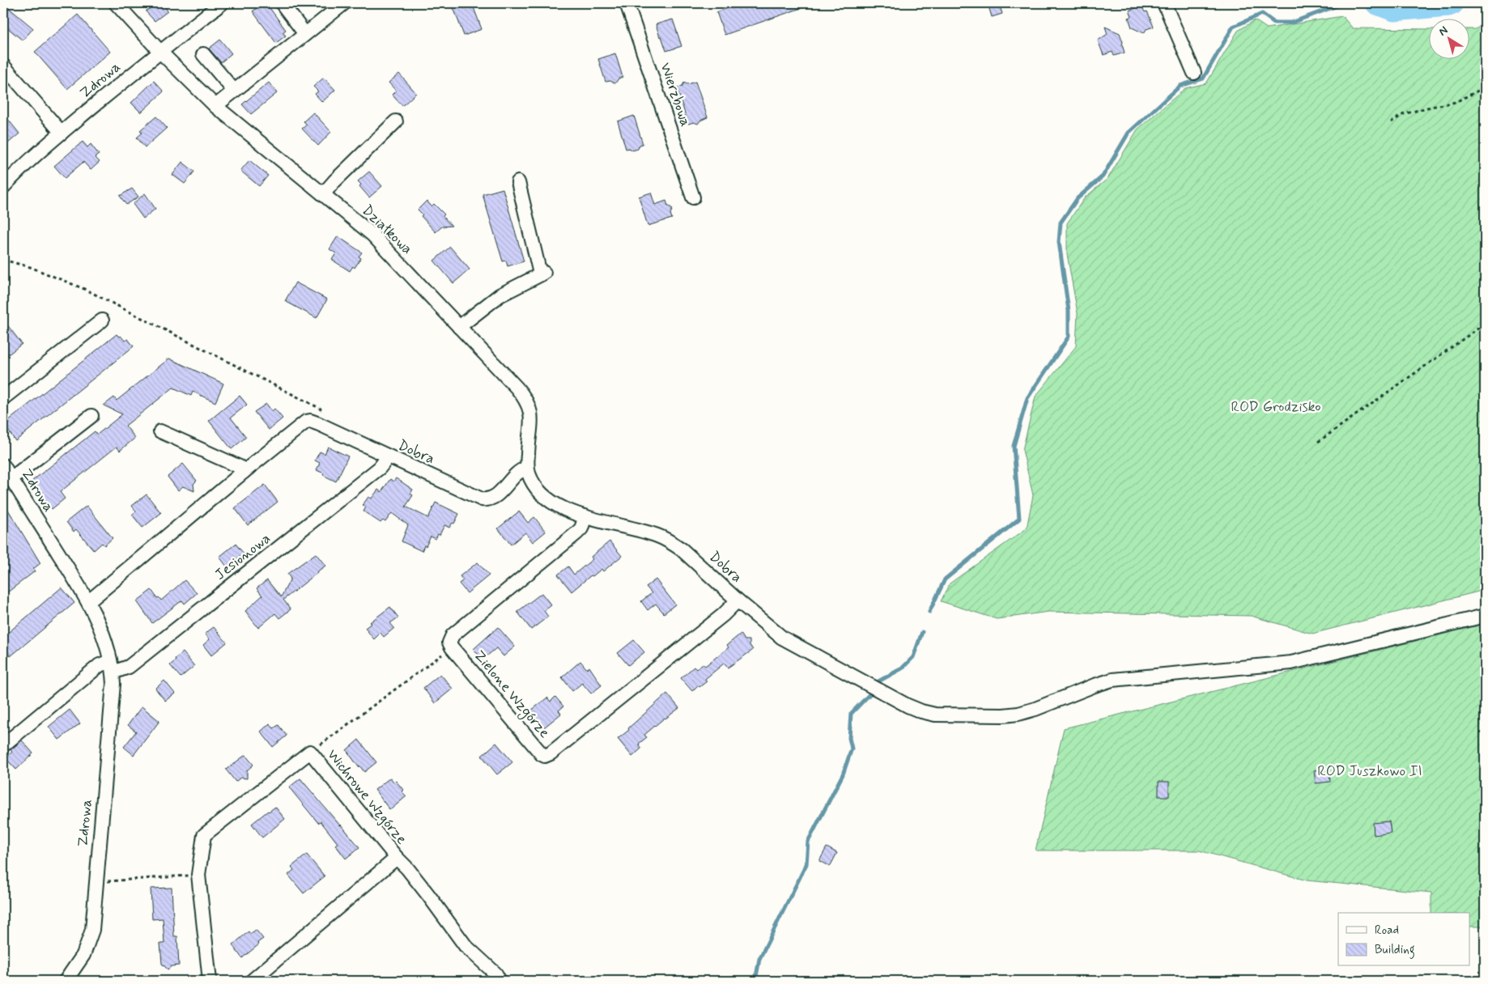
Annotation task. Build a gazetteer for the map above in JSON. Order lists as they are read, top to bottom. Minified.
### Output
{"streets":{"street":["Zdrowa","Wierzbowa","Działkowa","Dobra","Jesionowa","Zielone Wzgórze","Wichrowe Wzgórze"]},"crossings":[["Zdrowa","Działkowa"],["Zdrowa","Dobra"],["Zdrowa","Jesionowa"],["Działkowa","Dobra"],["Dobra","Jesionowa"],["Dobra","Zielone Wzgórze"]],"parks":["ROD Grodzisko","ROD Juszkowo II"],"legend":["Road","Building"],"north":"top left"}
